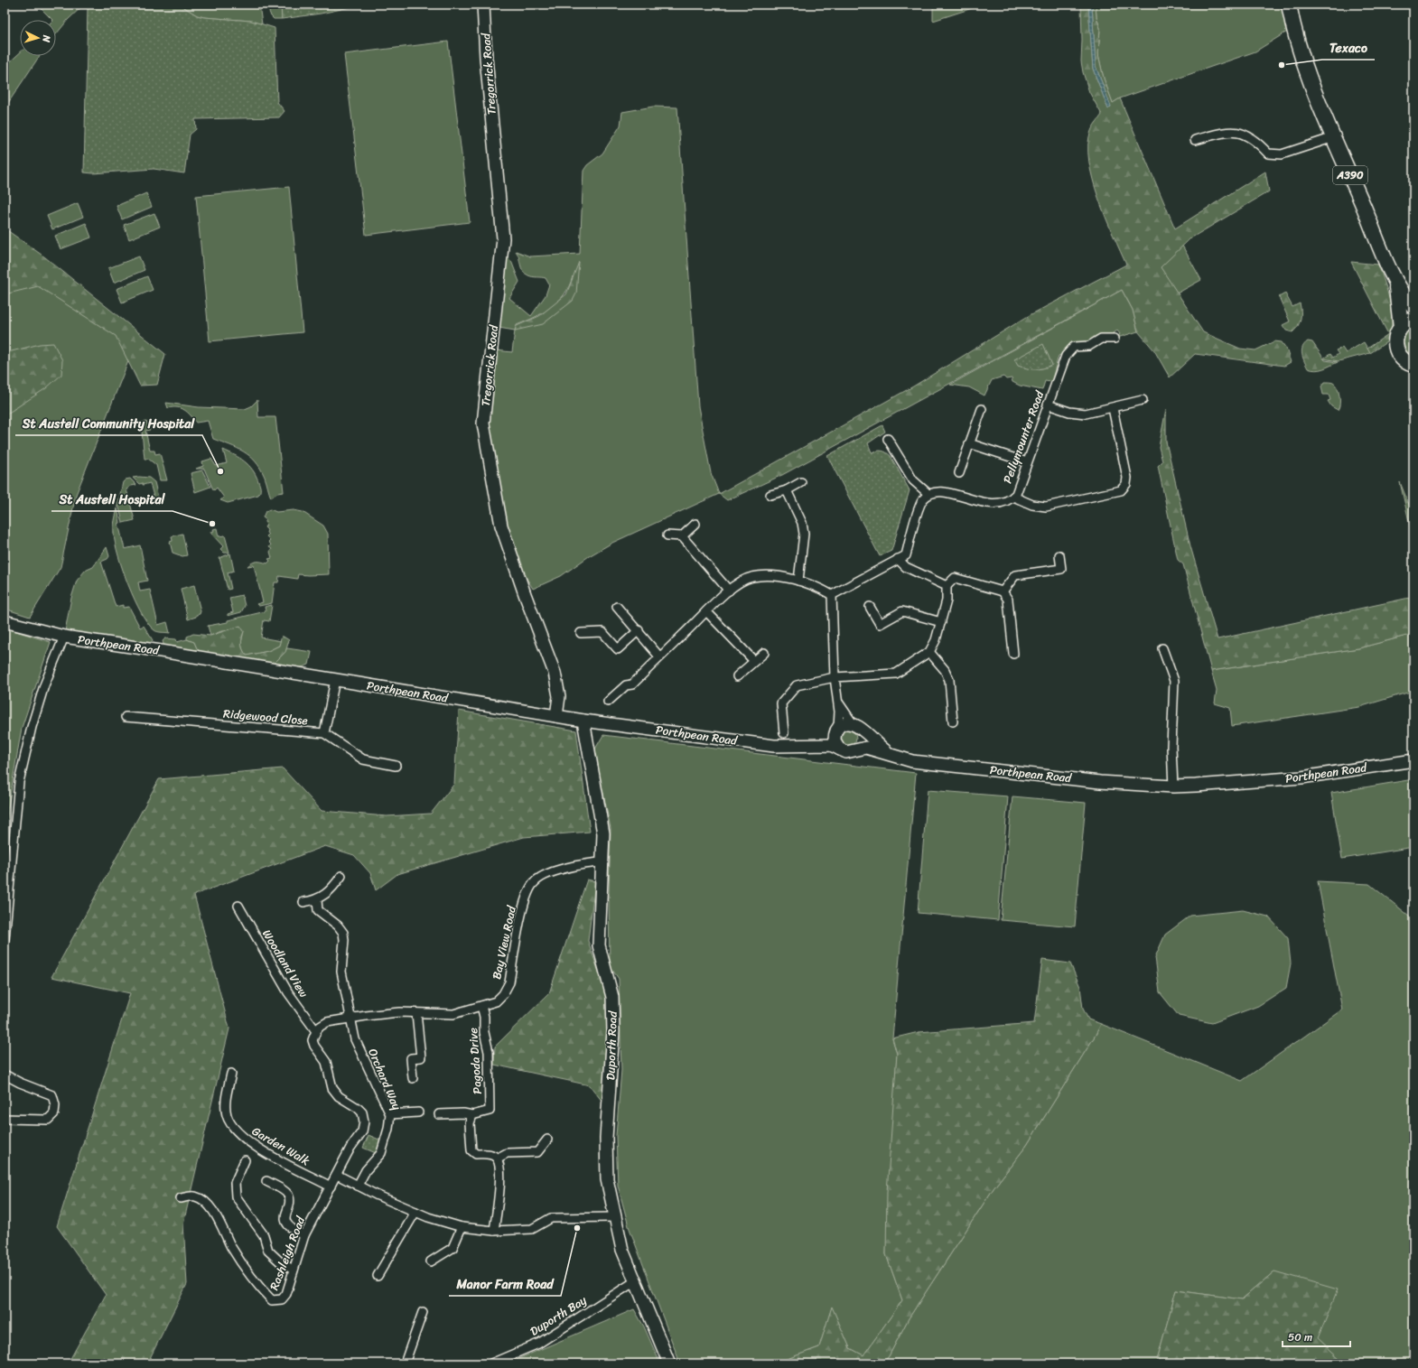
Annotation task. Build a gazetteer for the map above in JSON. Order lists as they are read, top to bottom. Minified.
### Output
{"streets":{"highway":["A390"],"street":["Tregorrick Road","Pellymounter Road","Porthpean Road","Ridgewood Close","Bay View Road","Woodland View","Duporth Road","Pagoda Drive","Orchard Way","Garden Walk","Rashleigh Road","Duporth Bay"]},"crossings":[["Tregorrick Road","Porthpean Road"],["Porthpean Road","Duporth Road"],["Bay View Road","Woodland View"],["Bay View Road","Duporth Road"],["Bay View Road","Pagoda Drive"],["Bay View Road","Orchard Way"],["Bay View Road","Rashleigh Road"],["Woodland View","Rashleigh Road"],["Duporth Road","Duporth Bay"],["Garden Walk","Rashleigh Road"]],"places":["Texaco","St Austell Community Hospital","St Austell Hospital","Manor Farm Road"],"scale_bar":"50 m","north":"right"}
